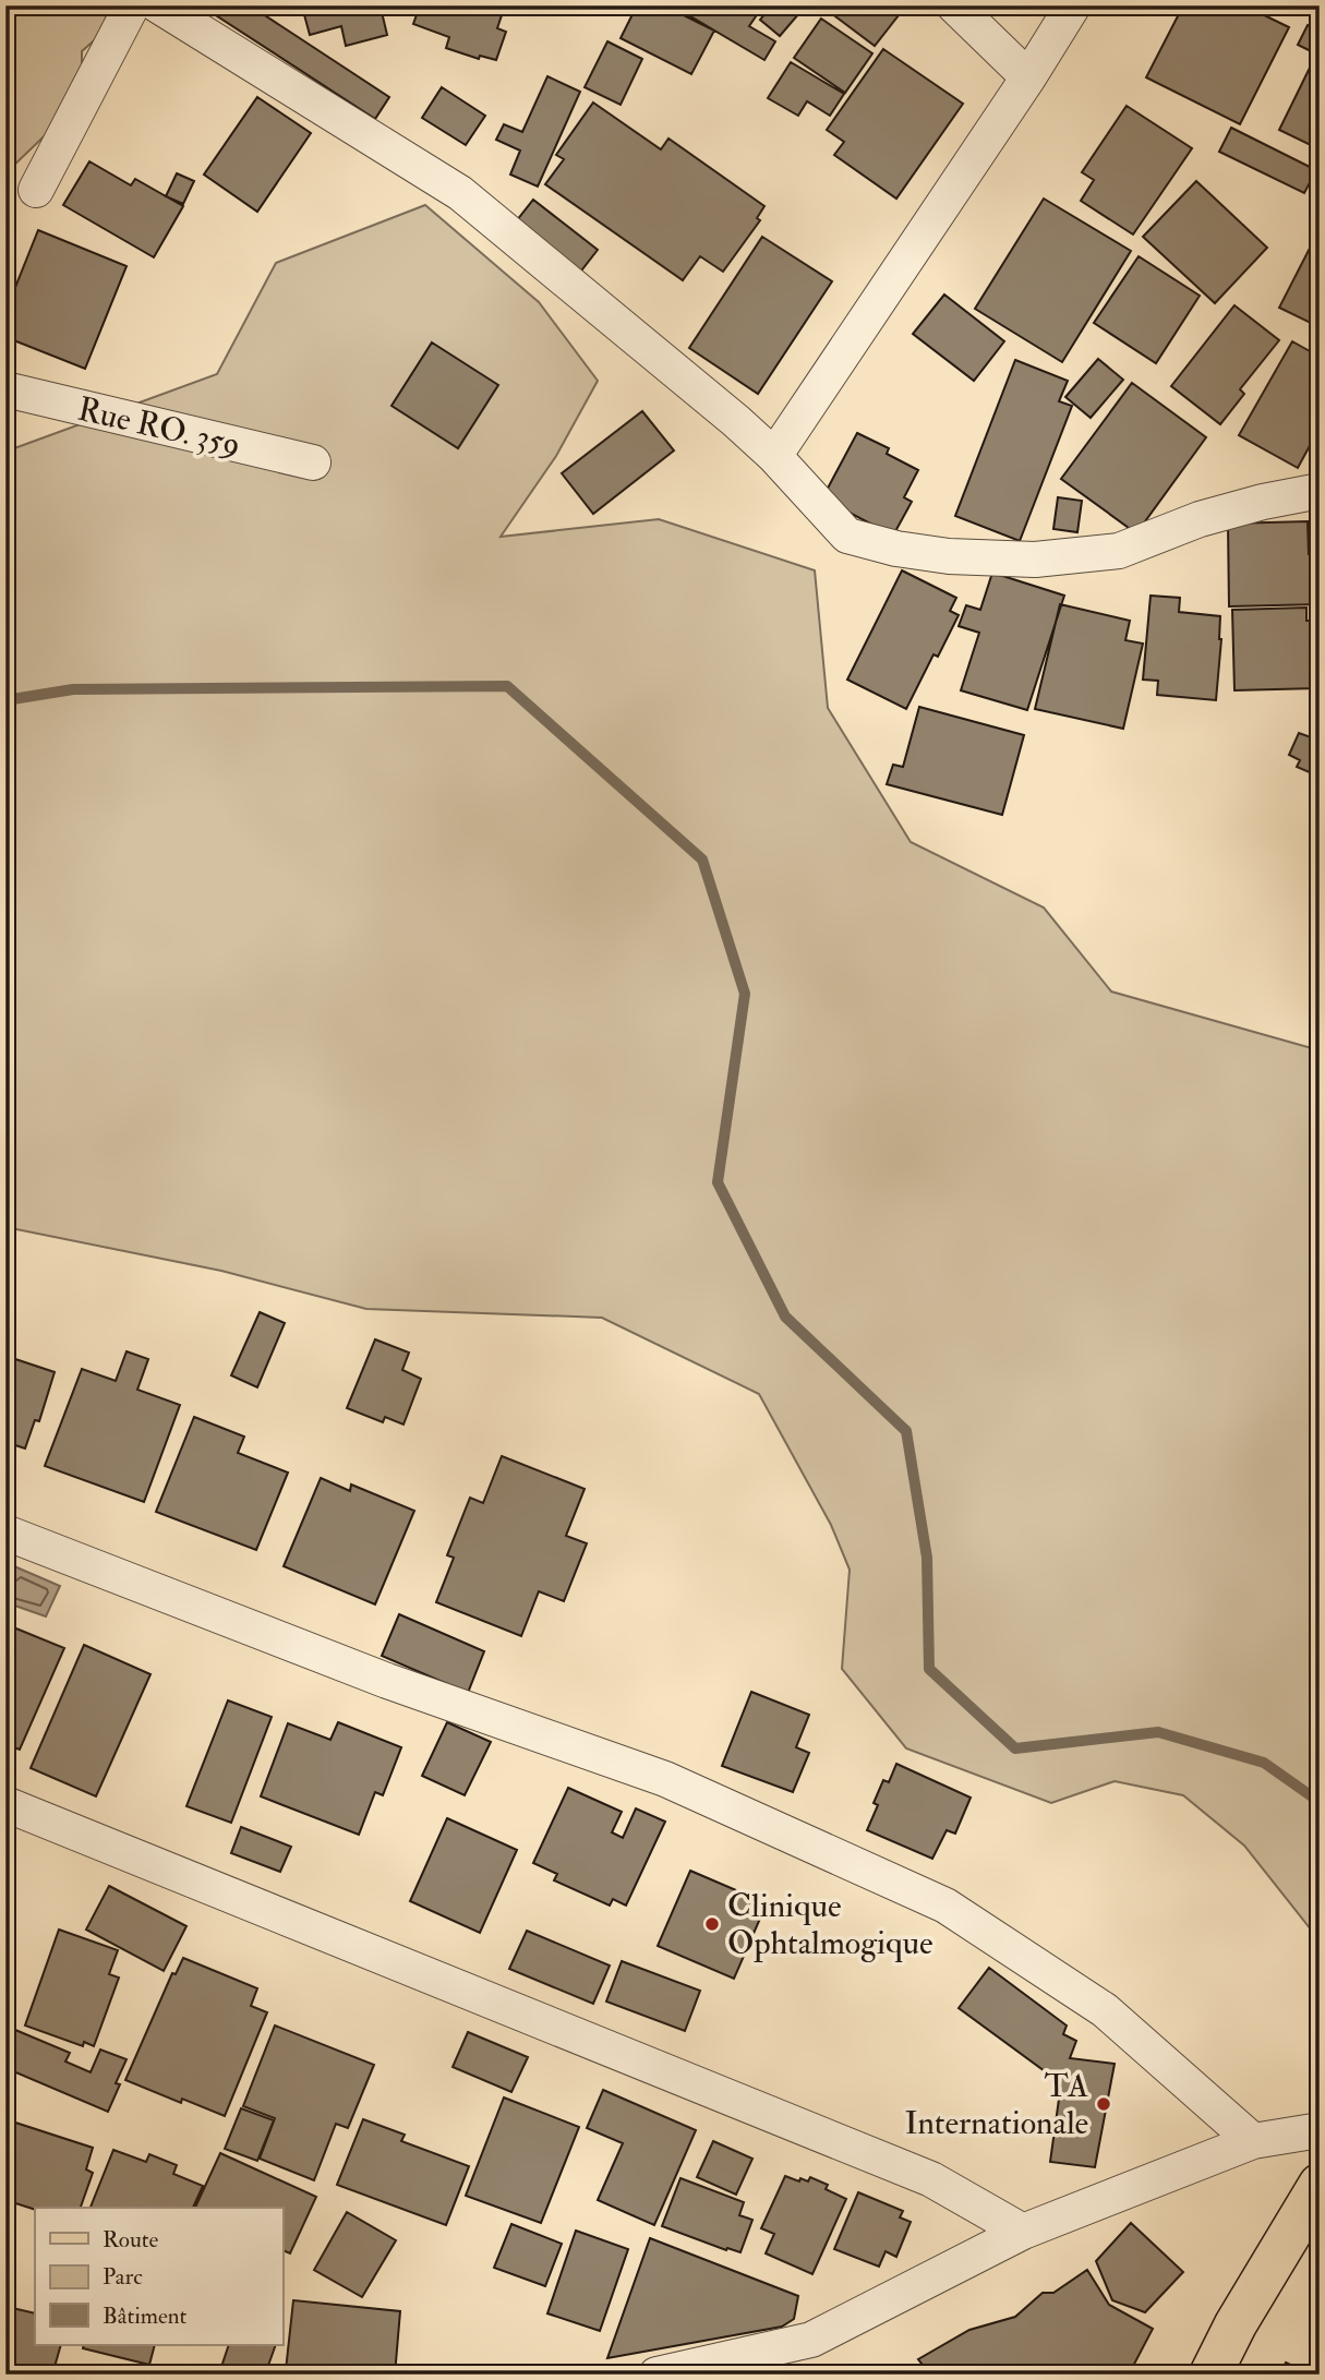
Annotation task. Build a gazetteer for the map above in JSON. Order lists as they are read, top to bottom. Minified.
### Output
{"streets":{"street":["Rue RO. 359"]},"places":["Clinique Ophtalmogique","TA Internationale"],"legend":["Route","Parc","Bâtiment"]}
